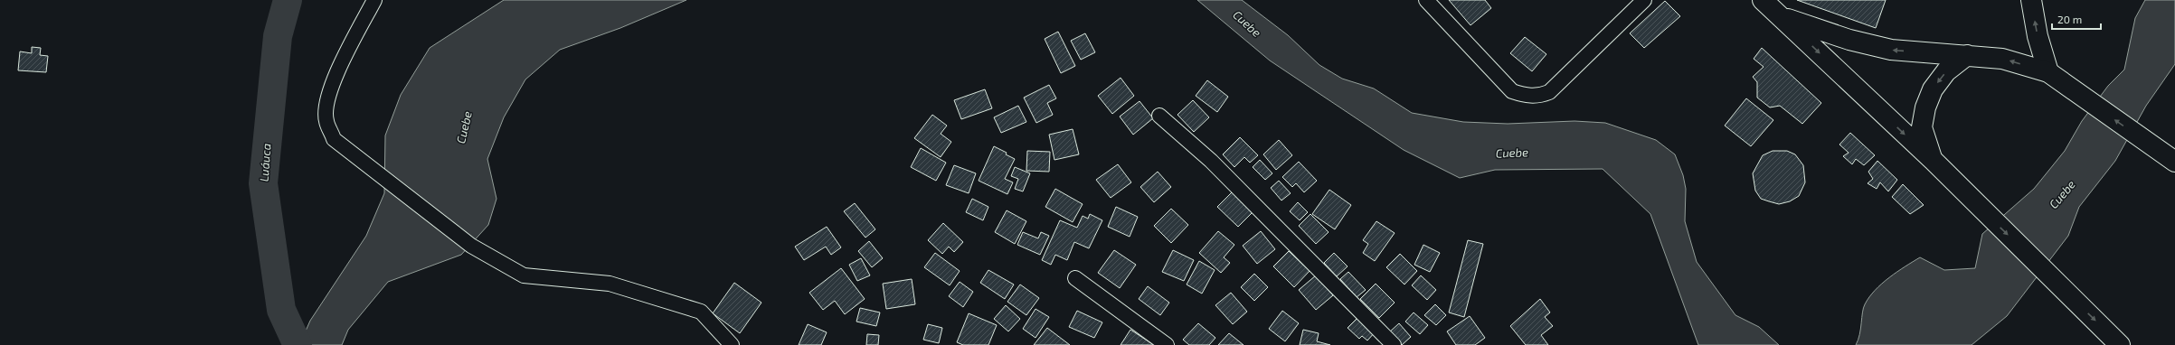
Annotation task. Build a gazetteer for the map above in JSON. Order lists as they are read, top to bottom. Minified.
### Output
{"water":["Cuebe","Luáuca"],"scale_bar":"20 m"}
